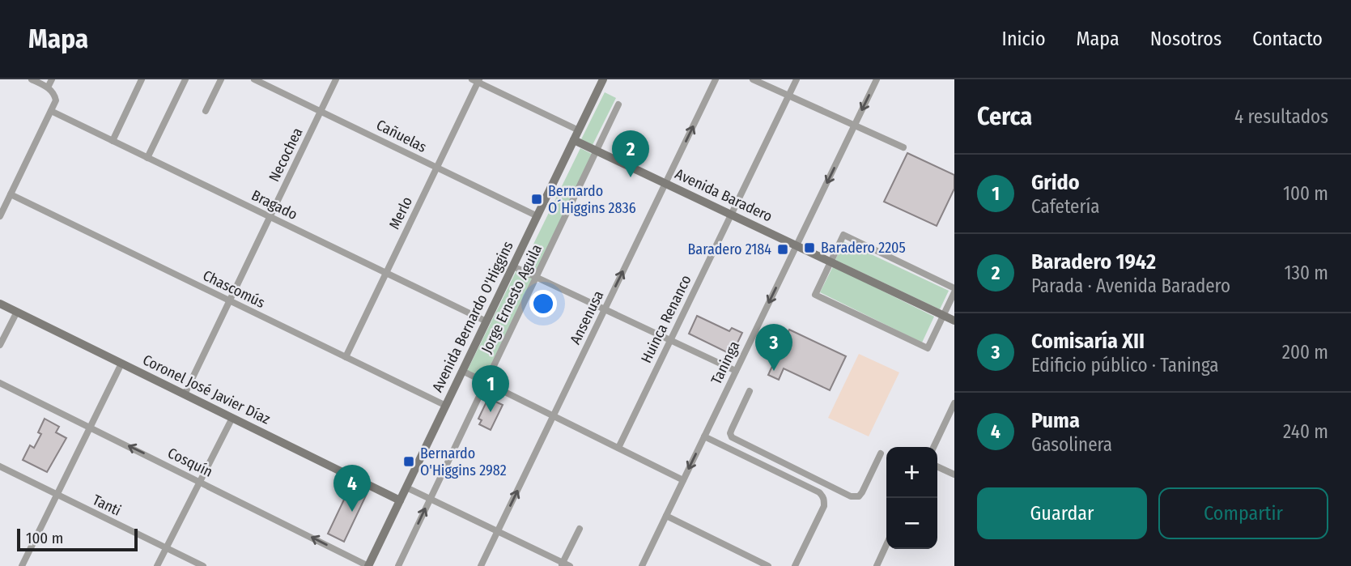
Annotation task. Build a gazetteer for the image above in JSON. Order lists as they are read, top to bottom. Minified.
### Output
{"streets":{"main road":["Avenida Baradero","Avenida Bernardo O'Higgins","Coronel José Javier Díaz"],"street":["Cañuelas","Necochea","Bragado","Merlo","Chascomús","Jorge Ernesto Aguila","Ansenusa","Huinca Renanco","Taninga","Cosquín","Tanti"]},"crossings":[["Cañuelas","Necochea"],["Cañuelas","Merlo"],["Cañuelas","Avenida Bernardo O'Higgins"],["Necochea","Bragado"],["Necochea","Chascomús"],["Necochea","Coronel José Javier Díaz"],["Avenida Baradero","Jorge Ernesto Aguila"],["Avenida Baradero","Avenida Bernardo O'Higgins"],["Avenida Baradero","Ansenusa"],["Avenida Baradero","Huinca Renanco"],["Avenida Baradero","Taninga"],["Bragado","Merlo"],["Bragado","Avenida Bernardo O'Higgins"],["Merlo","Chascomús"],["Chascomús","Avenida Bernardo O'Higgins"],["Avenida Bernardo O'Higgins","Coronel José Javier Díaz"],["Avenida Bernardo O'Higgins","Cosquín"]],"one_way":["Ansenusa","Taninga","Cosquín"],"places":{"transit":["Bernardo O´Higgins 2836","Baradero 2205","Baradero 2184","Bernardo O'Higgins 2982"]},"scale_bar":"100 m","page":{"header":"Mapa","nav":["Inicio","Mapa","Nosotros","Contacto"],"heading":["Cerca","4 resultados"],"pins":["2","3","1","4"],"list":[{"mark":"1","name":"Grido","note":"Cafetería","value":"100 m"},{"mark":"2","name":"Baradero 1942","note":"Parada · Avenida Baradero","value":"130 m"},{"mark":"3","name":"Comisaría XII","note":"Edificio público · Taninga","value":"200 m"},{"mark":"4","name":"Puma","note":"Gasolinera","value":"240 m"}],"map_buttons":["+","−"],"buttons":["Guardar","Compartir"],"scale":"100 m"}}
